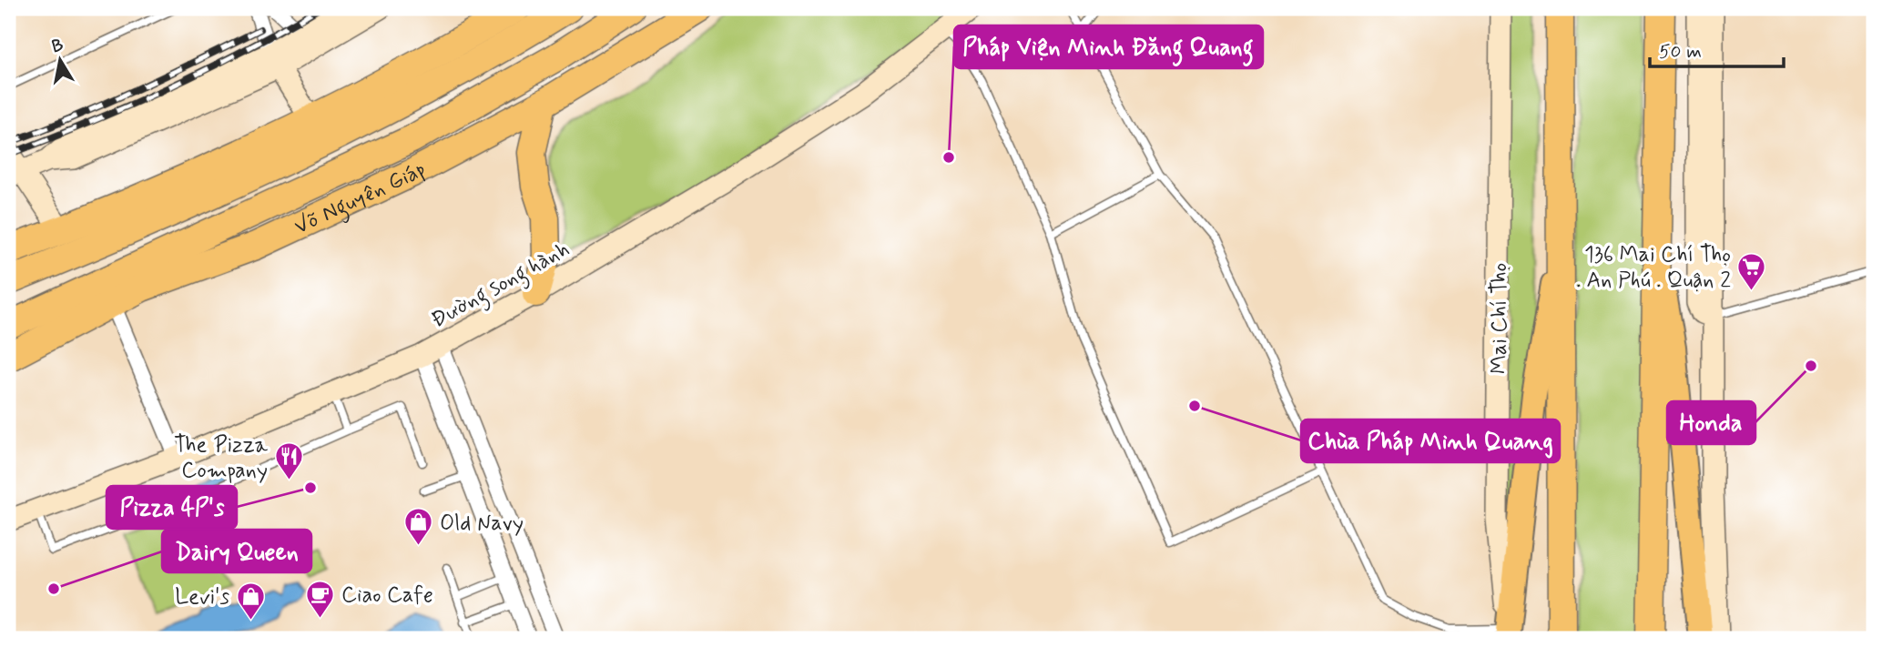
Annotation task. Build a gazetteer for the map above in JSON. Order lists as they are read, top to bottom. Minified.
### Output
{"streets":{"highway":["Võ Nguyên Giáp","Mai Chí Thọ"],"main road":["Đường song hành"]},"places":{"other":["Pháp Viện Minh Đăng Quang","Honda","Chùa Pháp Minh Quang","Pizza 4P's","Dairy Queen"],"supermarket":["136 Mai Chí Thọ . An Phú . Quận 2"],"restaurant":["The Pizza Company"],"shop":["Old Navy","Levi's"],"cafe":["Ciao Cafe"]},"scale_bar":"50 m","north":"top"}
